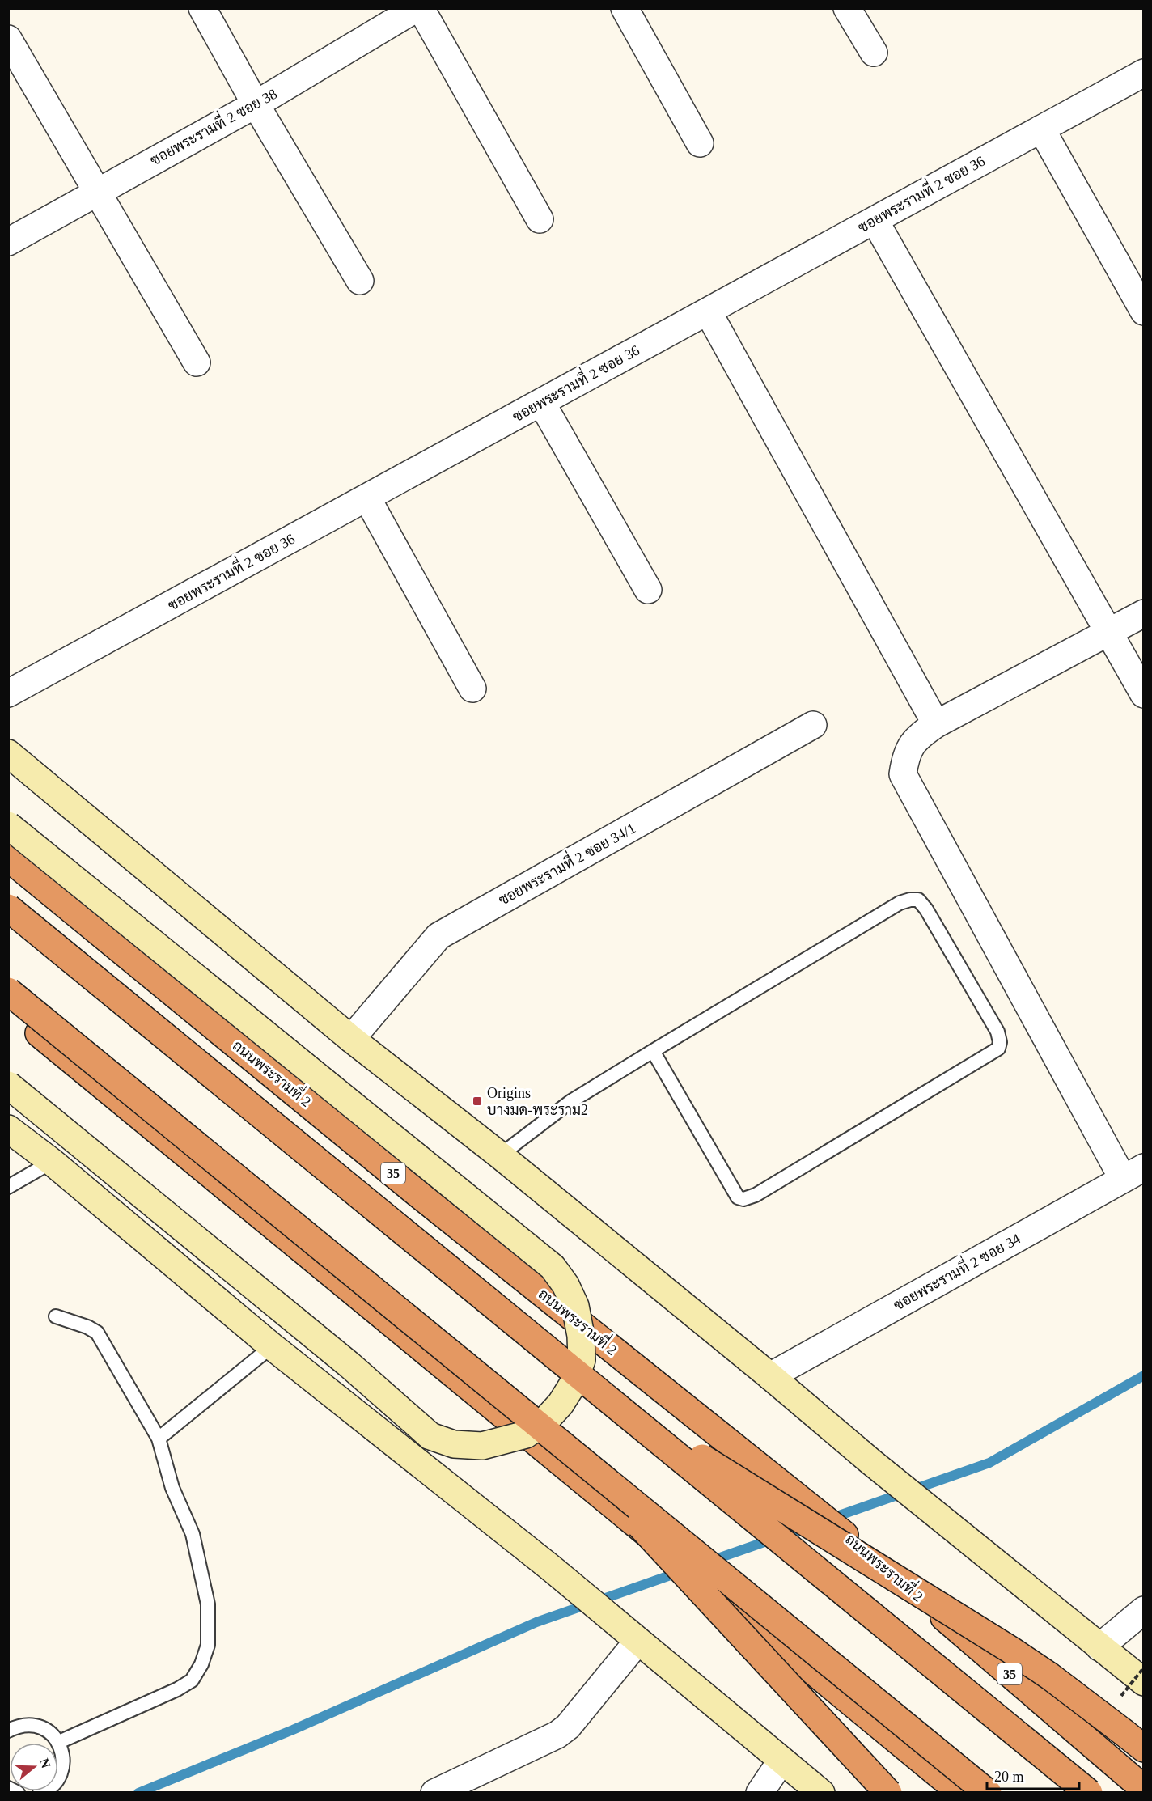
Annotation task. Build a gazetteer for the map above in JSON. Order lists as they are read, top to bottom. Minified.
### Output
{"streets":{"highway":["ถนนพระรามที่ 2","35"],"street":["ซอยพระรามที่ 2 ซอย 38","ซอยพระรามที่ 2 ซอย 36","ซอยพระรามที่ 2 ซอย 34/1","ซอยพระรามที่ 2 ซอย 34"]},"places":{"transit":["Origins บางมด-พระราม2"]},"scale_bar":"20 m","north":"right"}
